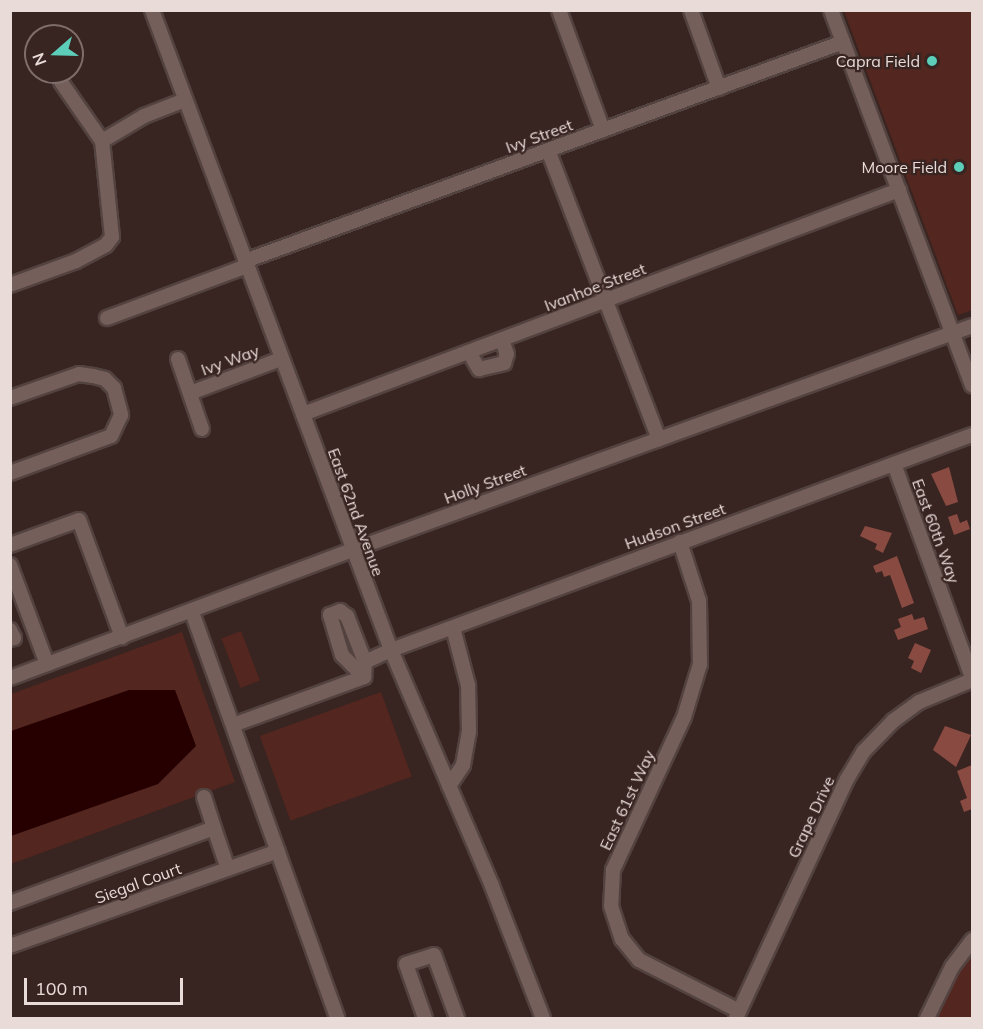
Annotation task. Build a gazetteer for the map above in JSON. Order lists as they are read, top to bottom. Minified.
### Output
{"streets":{"street":["Ivy Street","Ivanhoe Street","Ivy Way","Holly Street","East 62nd Avenue","Hudson Street","East 60th Way","East 61st Way","Grape Drive","Siegal Court"]},"crossings":[["Ivy Street","East 62nd Avenue"],["Ivanhoe Street","East 62nd Avenue"],["Ivy Way","East 62nd Avenue"],["Holly Street","East 62nd Avenue"],["East 62nd Avenue","Hudson Street"],["Hudson Street","East 60th Way"],["Hudson Street","East 61st Way"],["East 60th Way","Grape Drive"],["East 61st Way","Grape Drive"]],"places":["Capra Field","Moore Field"],"scale_bar":"100 m","north":"left"}
